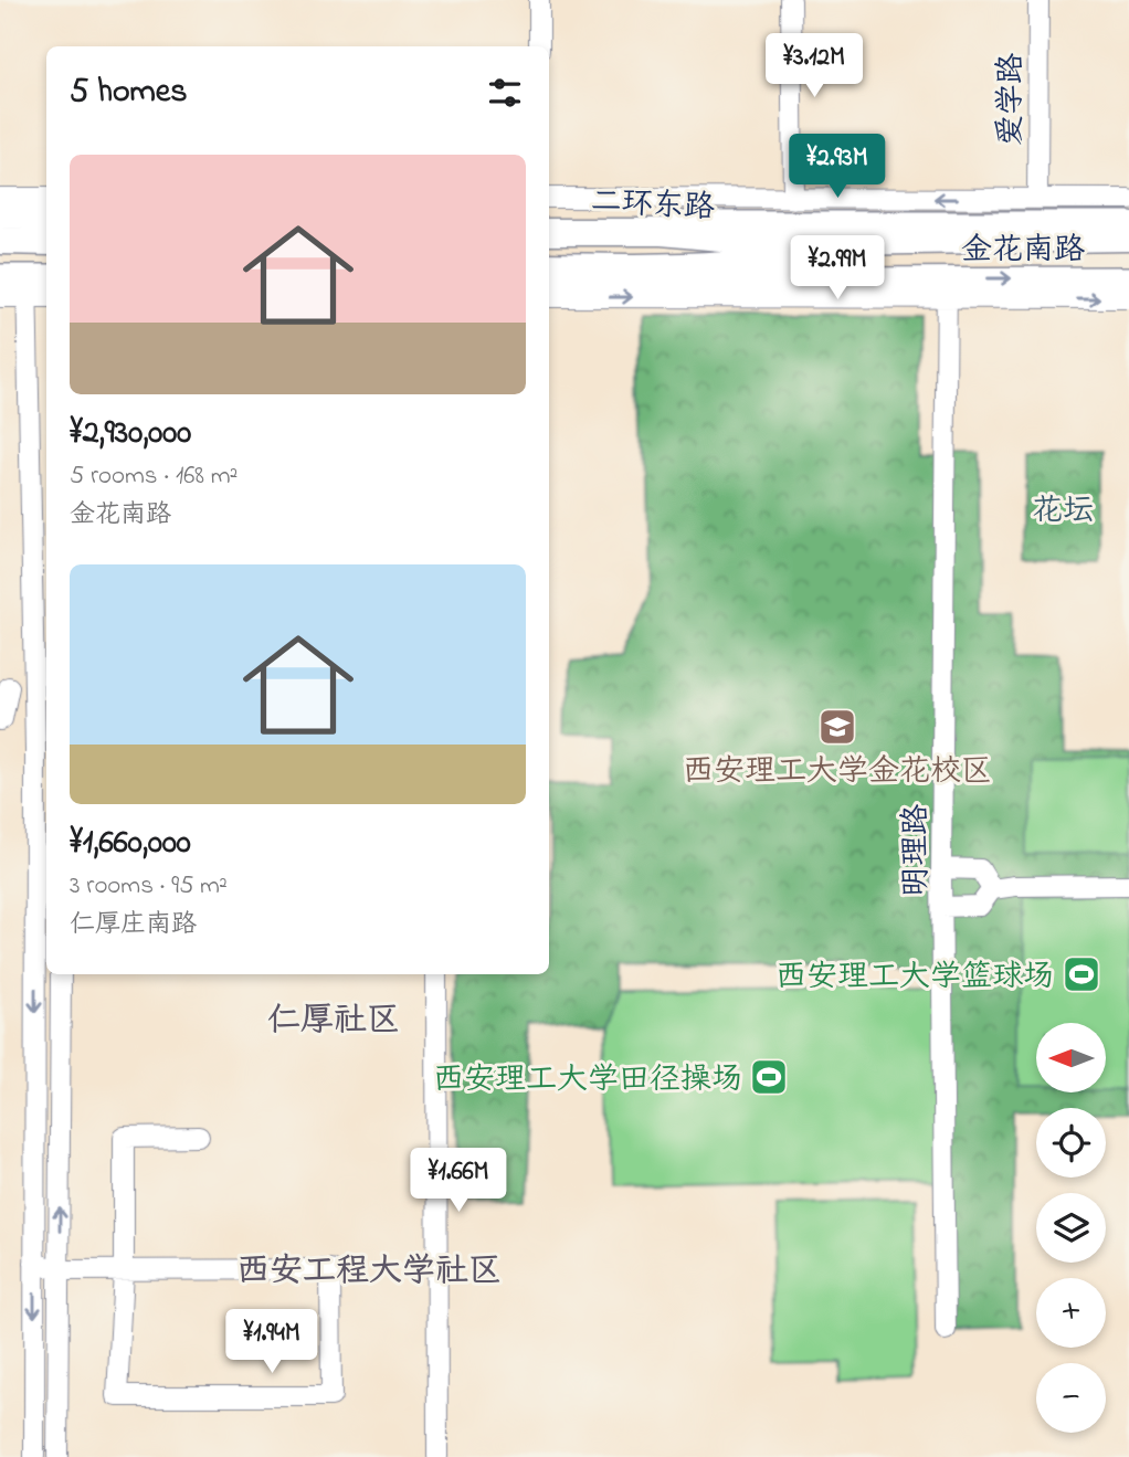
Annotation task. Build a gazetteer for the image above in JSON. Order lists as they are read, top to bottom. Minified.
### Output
{"streets":{"highway":["二环东路"],"main road":["金花南路"],"street":["爱学路","明理路"]},"crossings":[["金花南路","明理路"]],"districts":["仁厚社区","西安工程大学社区"],"parks":["花坛"],"places":{"school or university":["西安理工大学金花校区"],"sports":["西安理工大学篮球场","西安理工大学田径操场"]},"north":"left","page":{"price":["¥3.12M","¥2.93M","¥2.99M","¥1.66M","¥1.94M"],"heading":"5 homes","list":[{"name":"¥2,930,000","note":"5 rooms · 168 m² · 金花南路"},{"name":"¥1,660,000","note":"3 rooms · 95 m² · 仁厚庄南路"}],"map_buttons":["+","−"]}}
